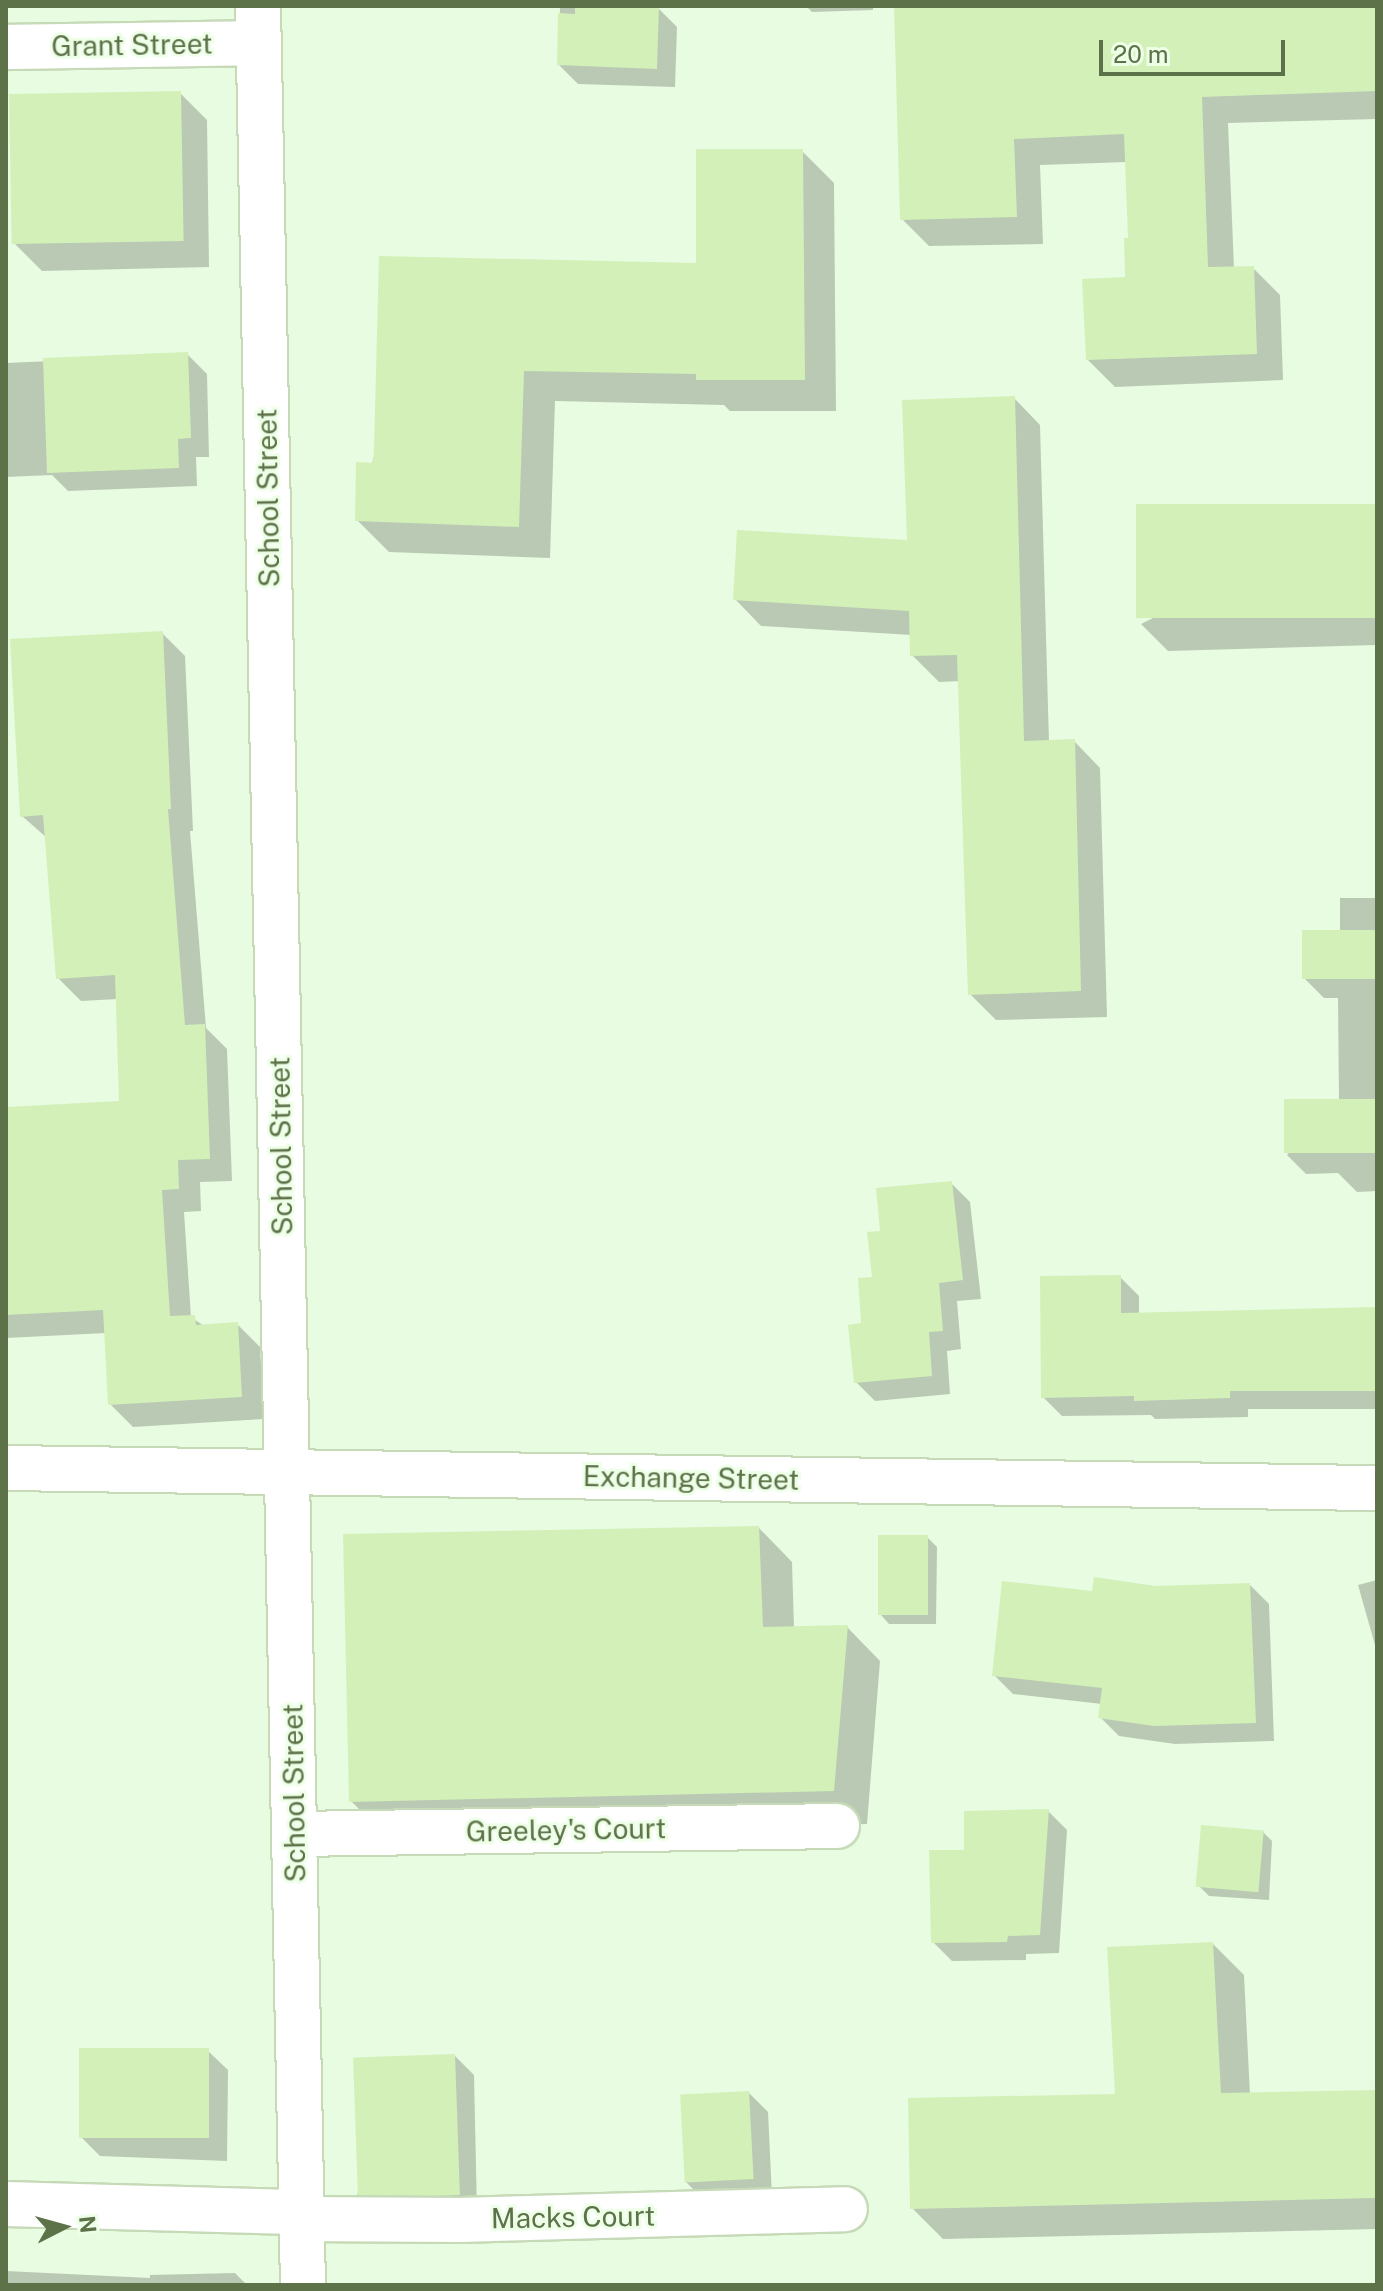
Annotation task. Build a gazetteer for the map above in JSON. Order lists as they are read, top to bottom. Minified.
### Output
{"streets":{"street":["Grant Street","School Street","Exchange Street","Greeley's Court","Macks Court"]},"crossings":[["Grant Street","School Street"],["School Street","Exchange Street"],["School Street","Greeley's Court"],["School Street","Macks Court"]],"scale_bar":"20 m","north":"right"}
